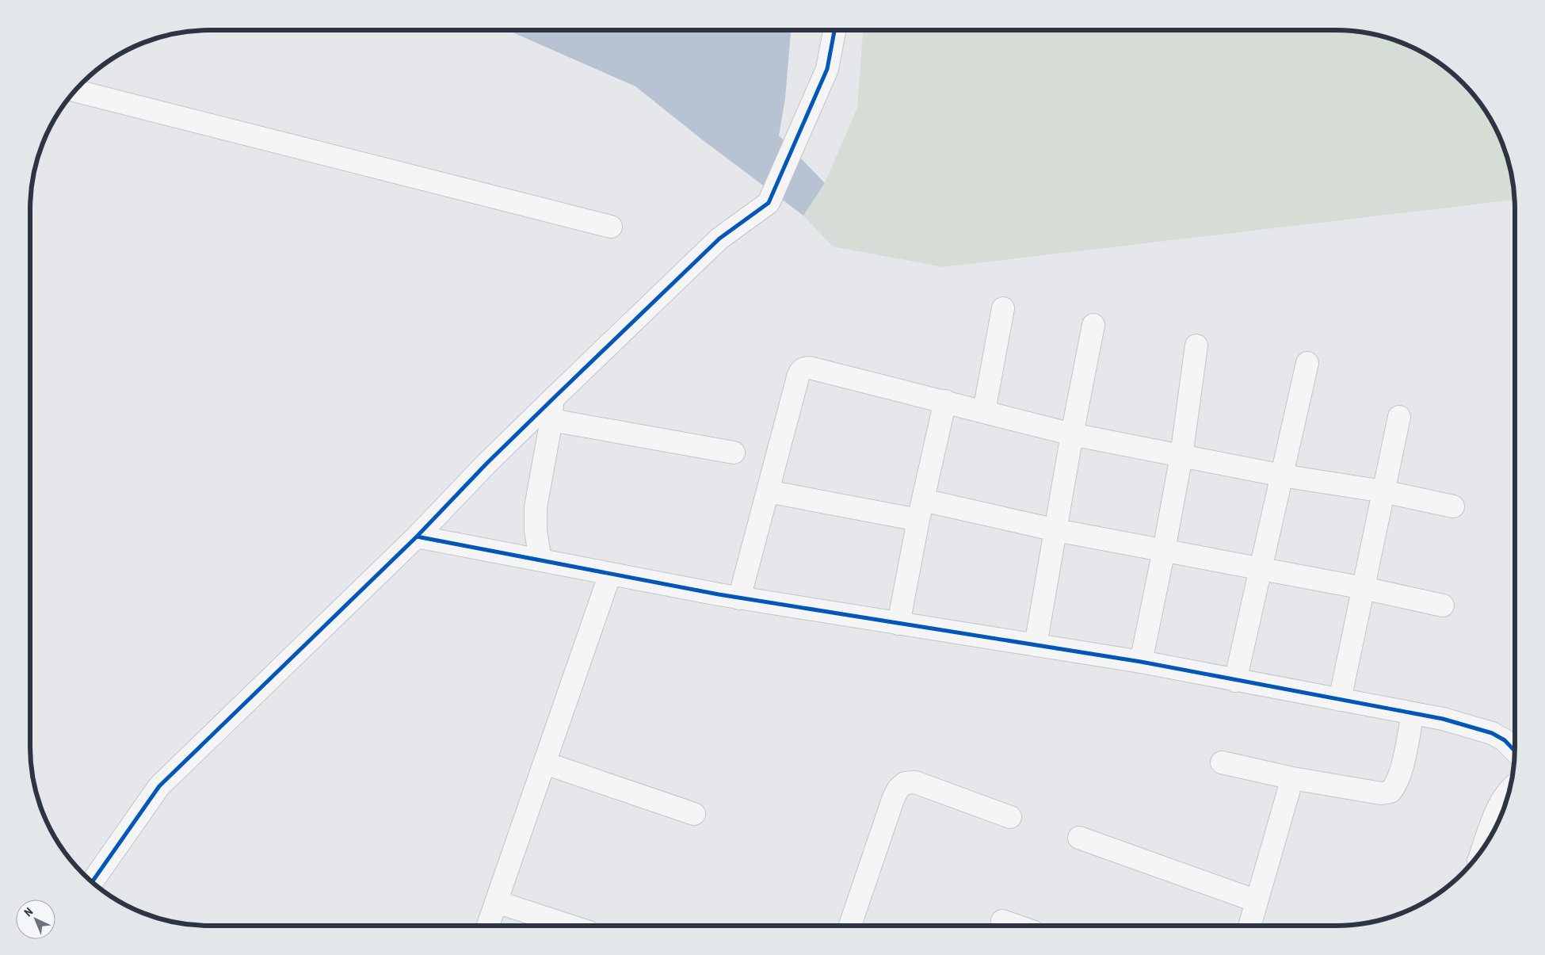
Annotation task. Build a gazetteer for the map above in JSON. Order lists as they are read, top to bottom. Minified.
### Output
{"north":"top left"}
